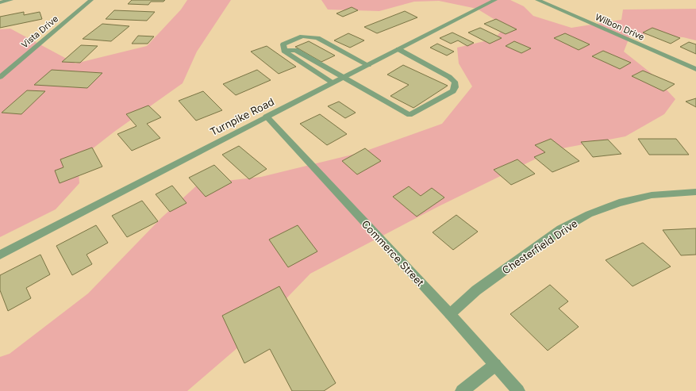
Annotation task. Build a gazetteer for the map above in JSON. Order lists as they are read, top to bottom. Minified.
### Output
{"streets":{"street":["Wilbon Drive","Vista Drive","Turnpike Road","Chesterfield Drive","Commerce Street"]},"crossings":[["Turnpike Road","Commerce Street"],["Chesterfield Drive","Commerce Street"]]}
